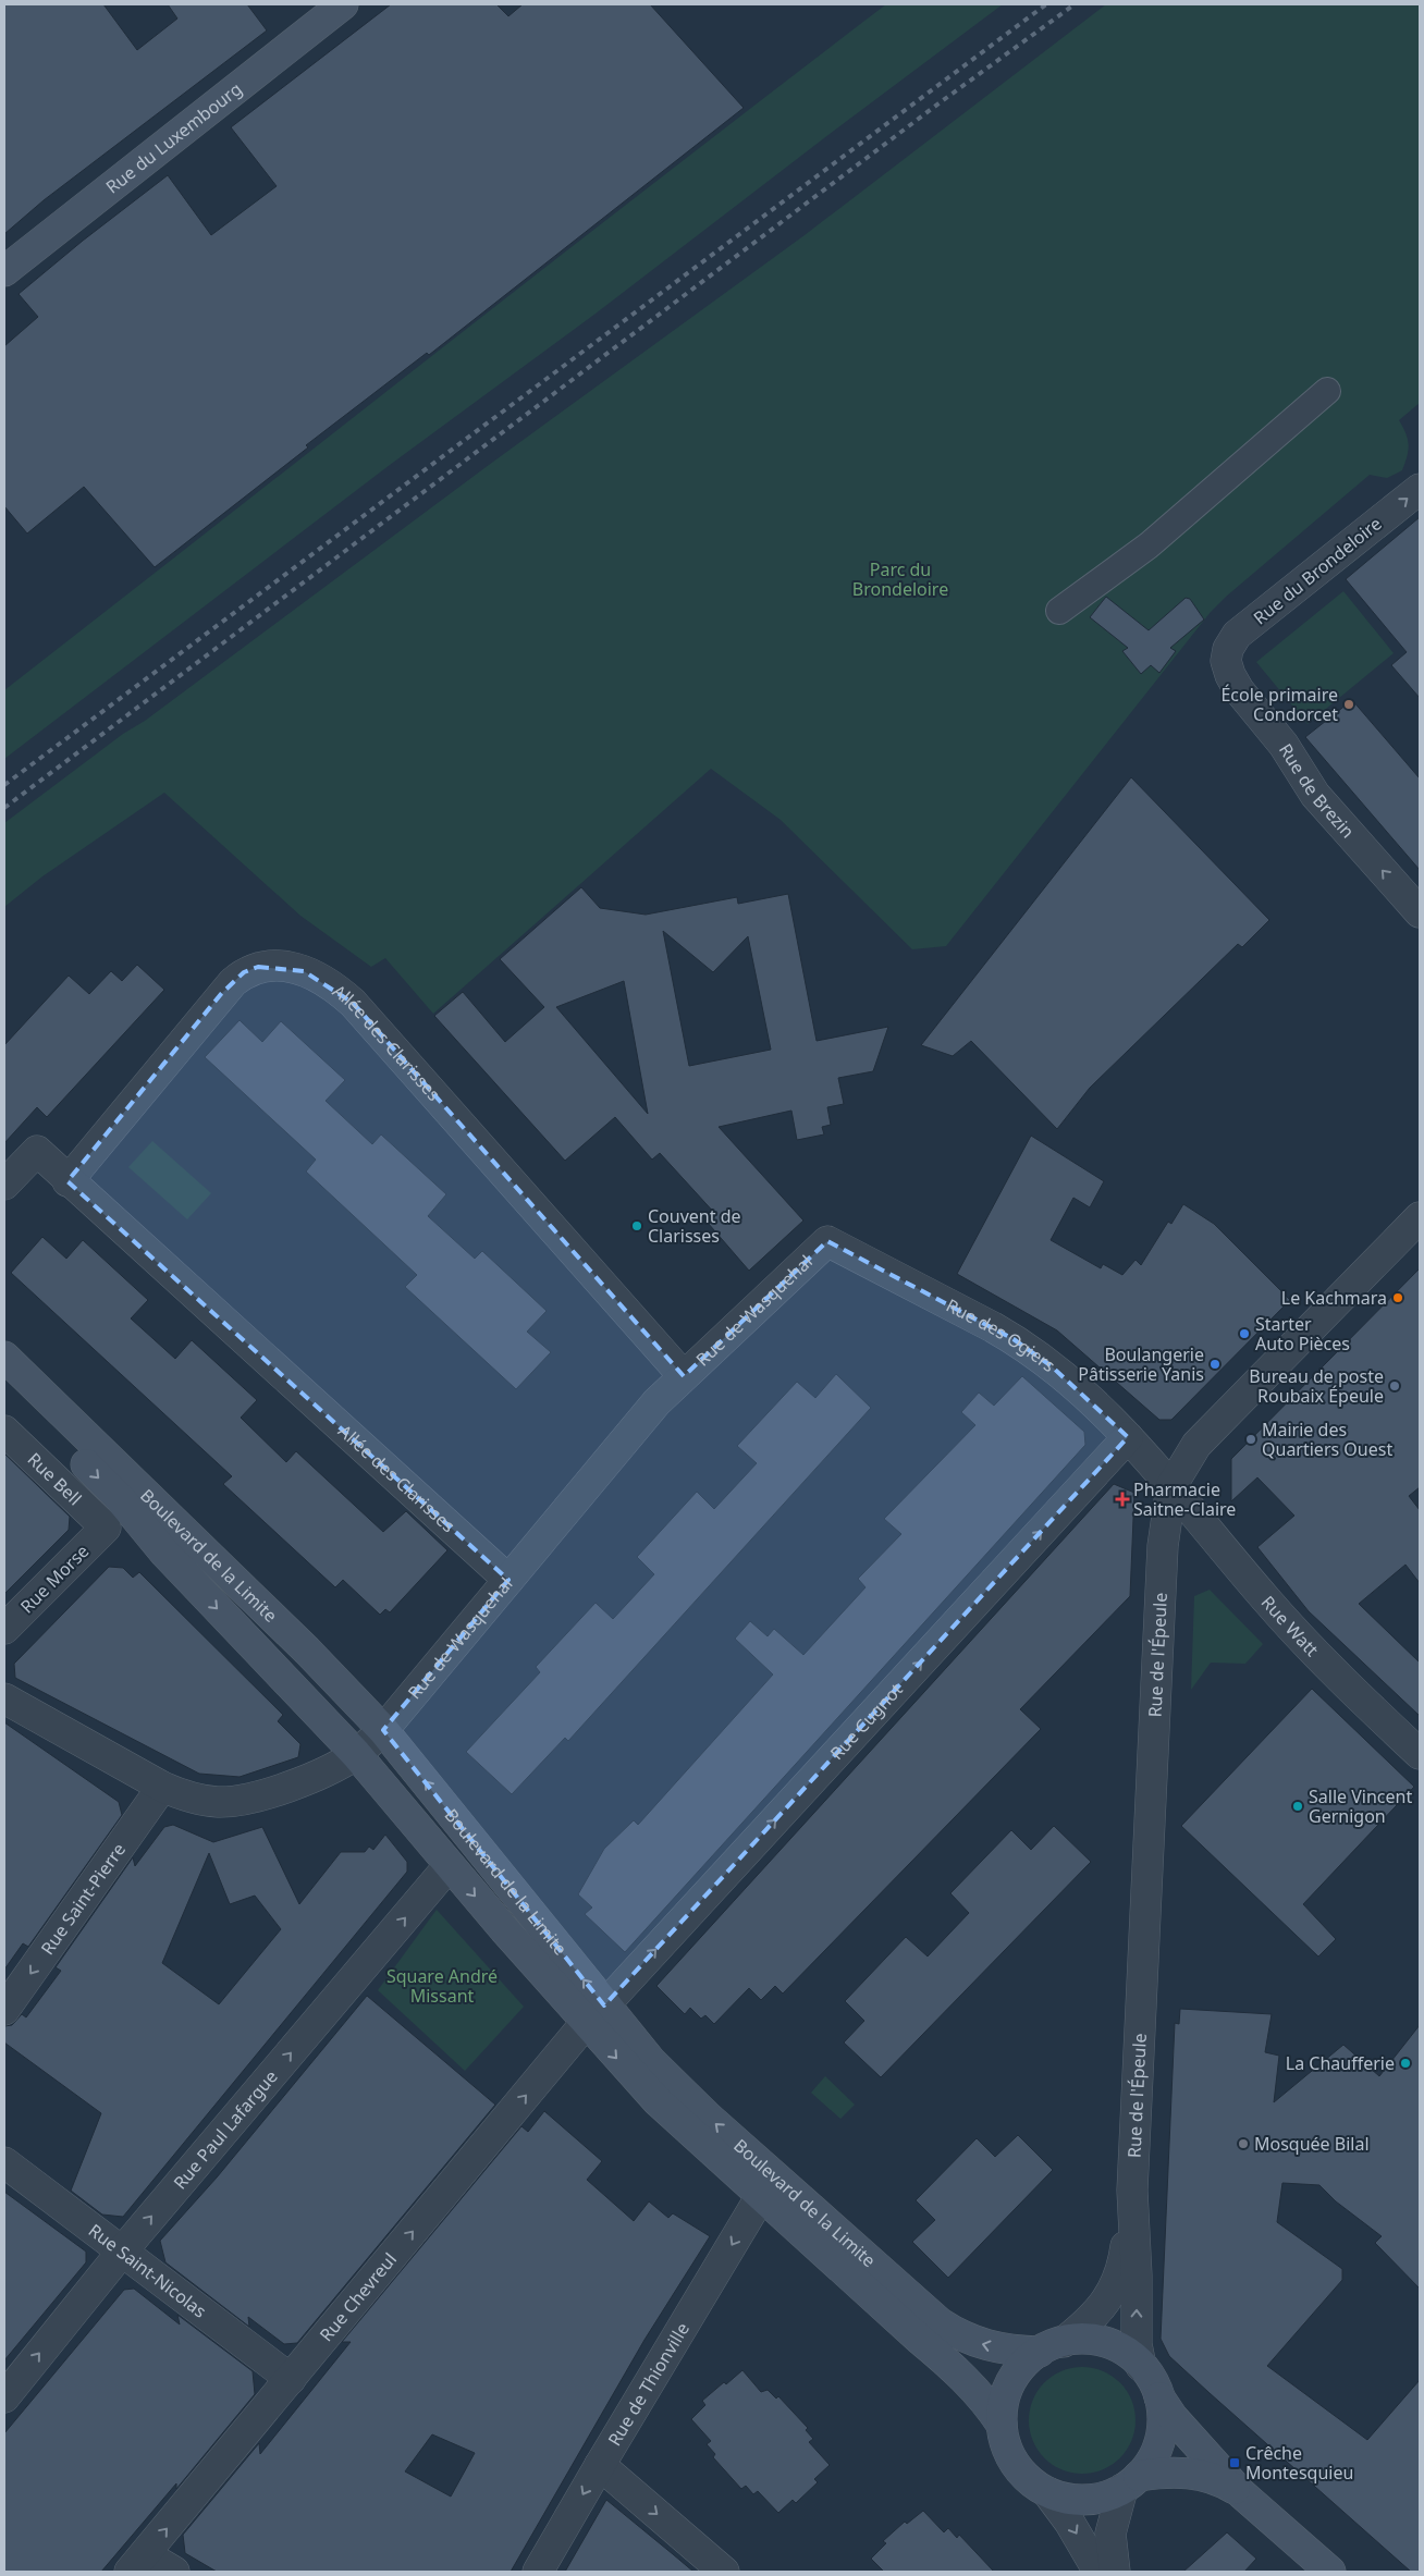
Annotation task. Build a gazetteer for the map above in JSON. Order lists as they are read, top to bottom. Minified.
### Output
{"streets":{"main road":["Rue du Luxembourg","Boulevard de la Limite"],"street":["Rue du Brondeloire","Rue de Brezin","Allée des Clarisses","Rue de Wasquehal","Rue des Ogiers","Rue Bell","Rue Morse","Rue Watt","Rue de l'Épeule","Rue Cugnot","Rue Saint-Pierre","Rue Paul Lafargue","Rue Saint-Nicolas","Rue Chevreul","Rue de Thionville"]},"crossings":[["Rue du Brondeloire","Rue de Brezin"],["Allée des Clarisses","Rue de Wasquehal"],["Rue de Wasquehal","Rue des Ogiers"],["Rue de Wasquehal","Boulevard de la Limite"],["Rue de Wasquehal","Rue Saint-Pierre"],["Rue des Ogiers","Rue Watt"],["Rue des Ogiers","Rue de l'Épeule"],["Rue des Ogiers","Rue Cugnot"],["Rue Bell","Rue Morse"],["Boulevard de la Limite","Rue de l'Épeule"],["Boulevard de la Limite","Rue Cugnot"],["Boulevard de la Limite","Rue Paul Lafargue"],["Boulevard de la Limite","Rue Chevreul"],["Boulevard de la Limite","Rue de Thionville"],["Rue Watt","Rue de l'Épeule"],["Rue Cugnot","Rue Chevreul"],["Rue Paul Lafargue","Rue Saint-Nicolas"],["Rue Saint-Nicolas","Rue Chevreul"]],"one_way":["Rue de Brezin","Rue Cugnot","Rue Saint-Pierre","Rue Paul Lafargue","Rue Chevreul","Rue de Thionville"],"parks":["Parc du Brondeloire","Square André Missant"],"places":{"other":["École primaire Condorcet","Couvent de Clarisses","Le Kachmara","Starter Auto Pièces","Boulangerie Pâtisserie Yanis","Bureau de poste Roubaix Épeule","Mairie des Quartiers Ouest","Salle Vincent Gernigon","La Chaufferie","Mosquée Bilal"],"health":["Pharmacie Saitne-Claire"],"transit":["Crêche Montesquieu"]}}
